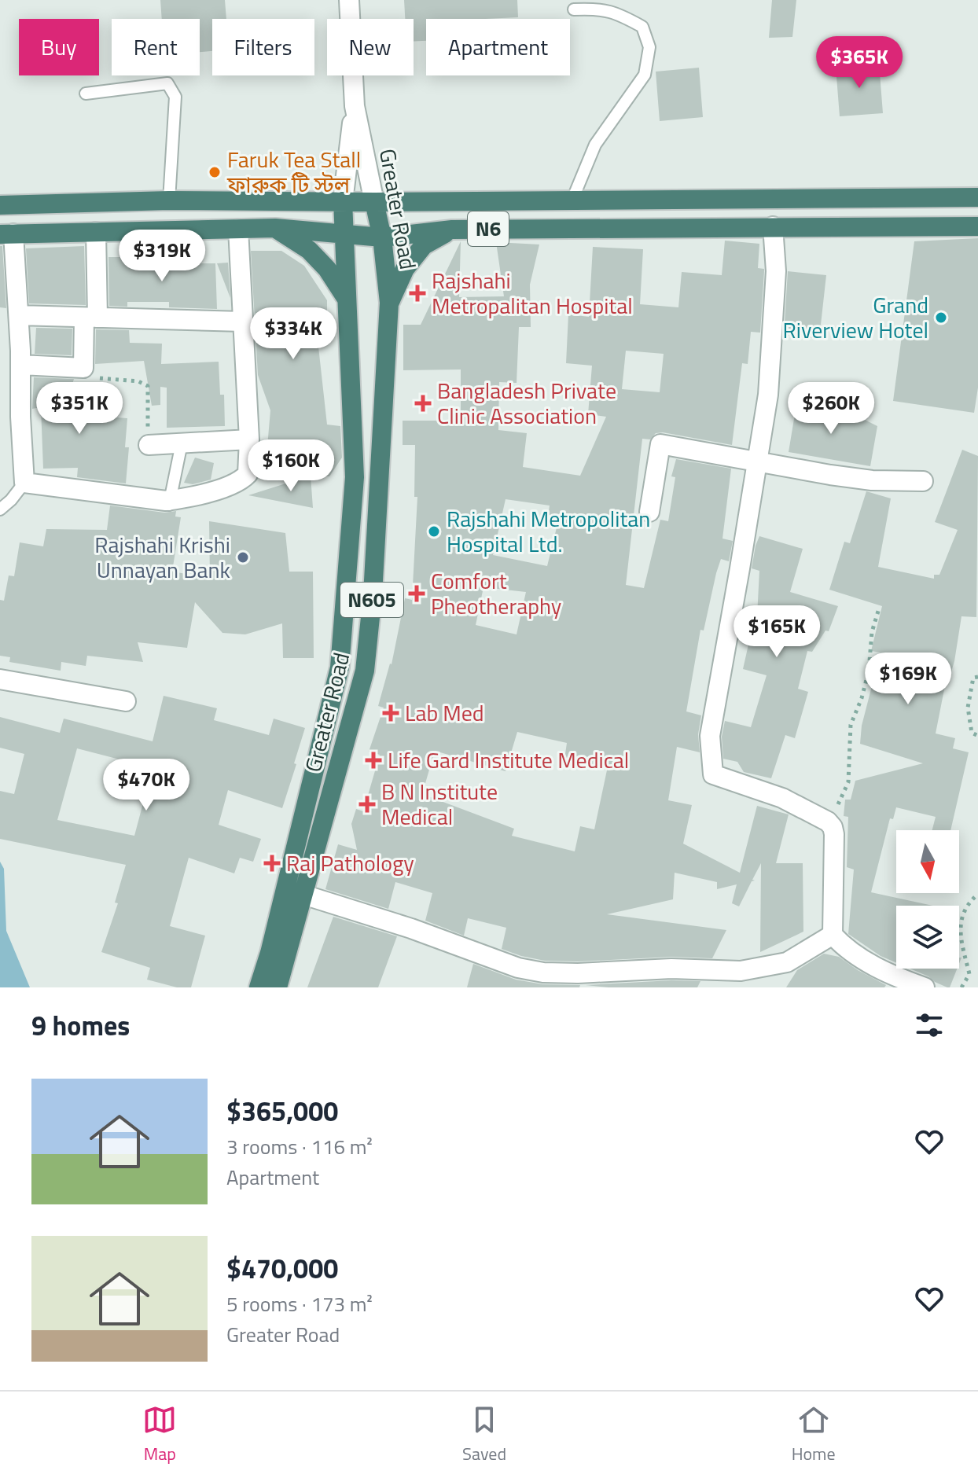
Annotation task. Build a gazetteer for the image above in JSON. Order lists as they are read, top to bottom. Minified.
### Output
{"streets":{"highway":["Greater Road","N6","N605"]},"crossings":[["Greater Road","N6"]],"places":{"other":["Faruk Tea Stall ফারুক টি স্টল","Grand Riverview Hotel","Rajshahi Metropolitan Hospital Ltd.","Rajshahi Krishi Unnayan Bank"],"health":["Rajshahi Metropalitan Hospital","Bangladesh Private Clinic Association","Comfort Pheotheraphy","Lab Med","Life Gard Institute Medical","B N Institute Medical","Raj Pathology"]},"north":"bottom","page":{"chip":["Buy","Rent","Filters","New","Apartment"],"price":["$365K","$319K","$334K","$351K","$260K","$160K","$165K","$169K","$470K"],"heading":"9 homes","list":[{"name":"$365,000","note":"3 rooms · 116 m² · Apartment"},{"name":"$470,000","note":"5 rooms · 173 m² · Greater Road"}],"tabs":["Map","Saved","Home"]}}
